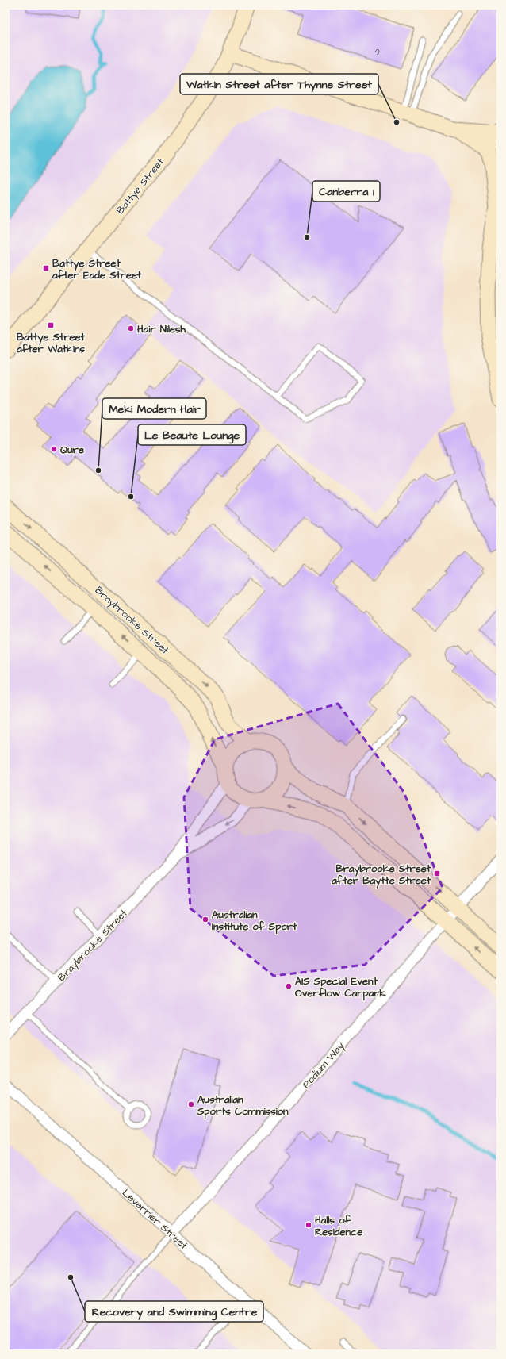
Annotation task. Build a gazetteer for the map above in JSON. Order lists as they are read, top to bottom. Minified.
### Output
{"streets":{"street":["Battye Street","Braybrooke Street","Podium Way","Leverrier Street"]},"crossings":[["Podium Way","Leverrier Street"]],"places":{"other":["Watkin Street after Thynne Street","Canberra 1","Hair Nilesh","Qure","Meki Modern Hair","Le Beaute Lounge","Australian Institute of Sport","AIS Special Event Overflow Carpark","Australian Sports Commission","Halls of Residence","Recovery and Swimming Centre"],"transit":["Battye Street after Eade Street","Battye Street after Watkins","Braybrooke Street after Baytte Street"]},"house_numbers":["9"]}
